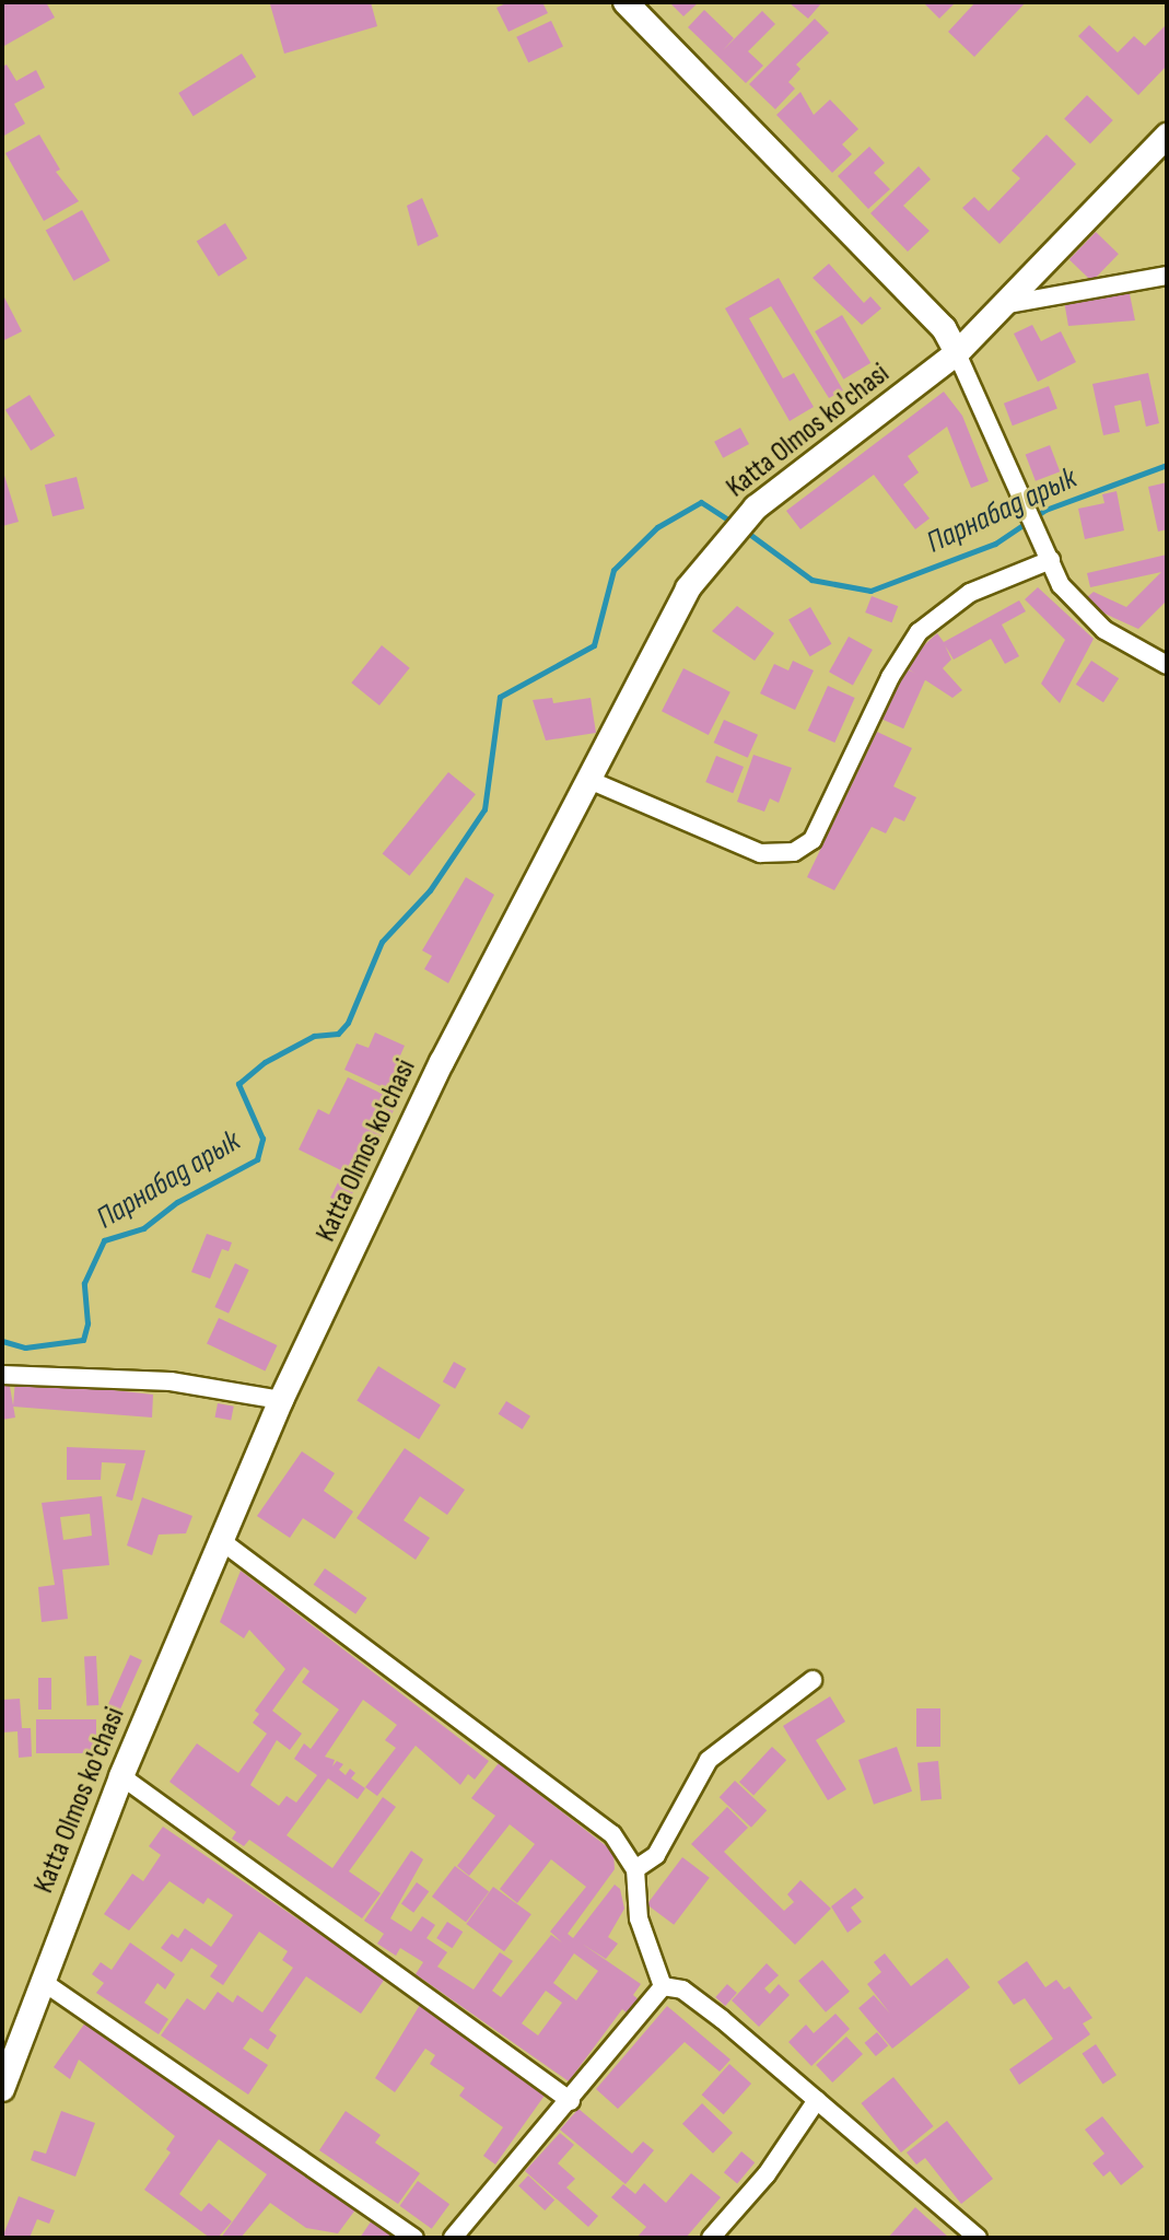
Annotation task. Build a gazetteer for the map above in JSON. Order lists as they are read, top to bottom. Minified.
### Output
{"streets":{"street":["Katta Olmos ko'chasi"]},"water":["Парнабад арык"]}
